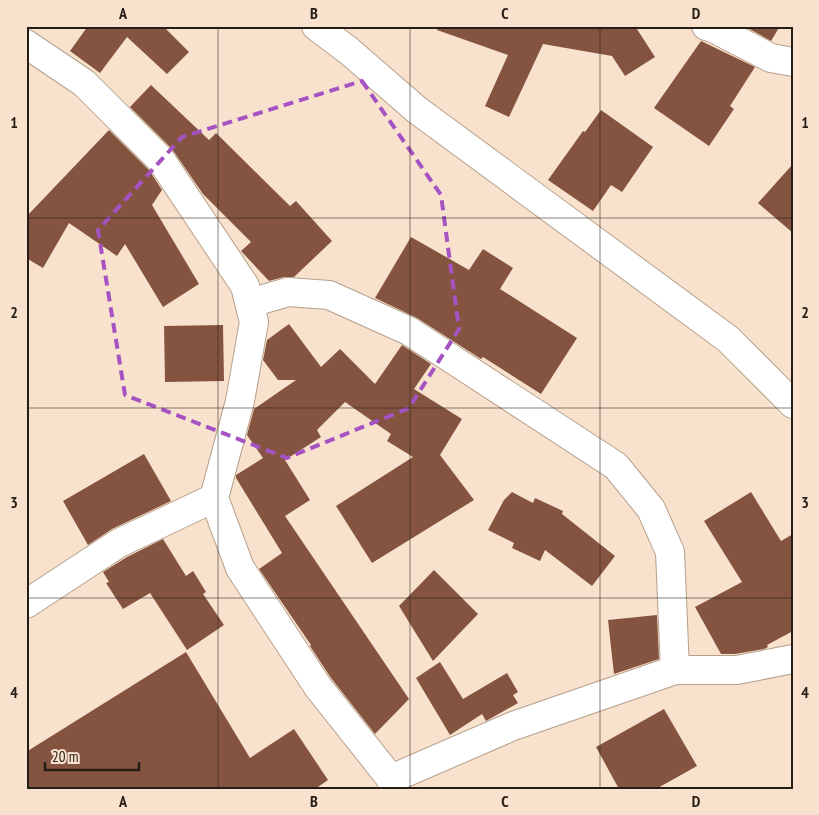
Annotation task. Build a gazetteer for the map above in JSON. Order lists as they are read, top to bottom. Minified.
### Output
{"scale_bar":"20 m","grid":{"columns":["A","B","C","D"],"rows":["1","2","3","4"]}}
